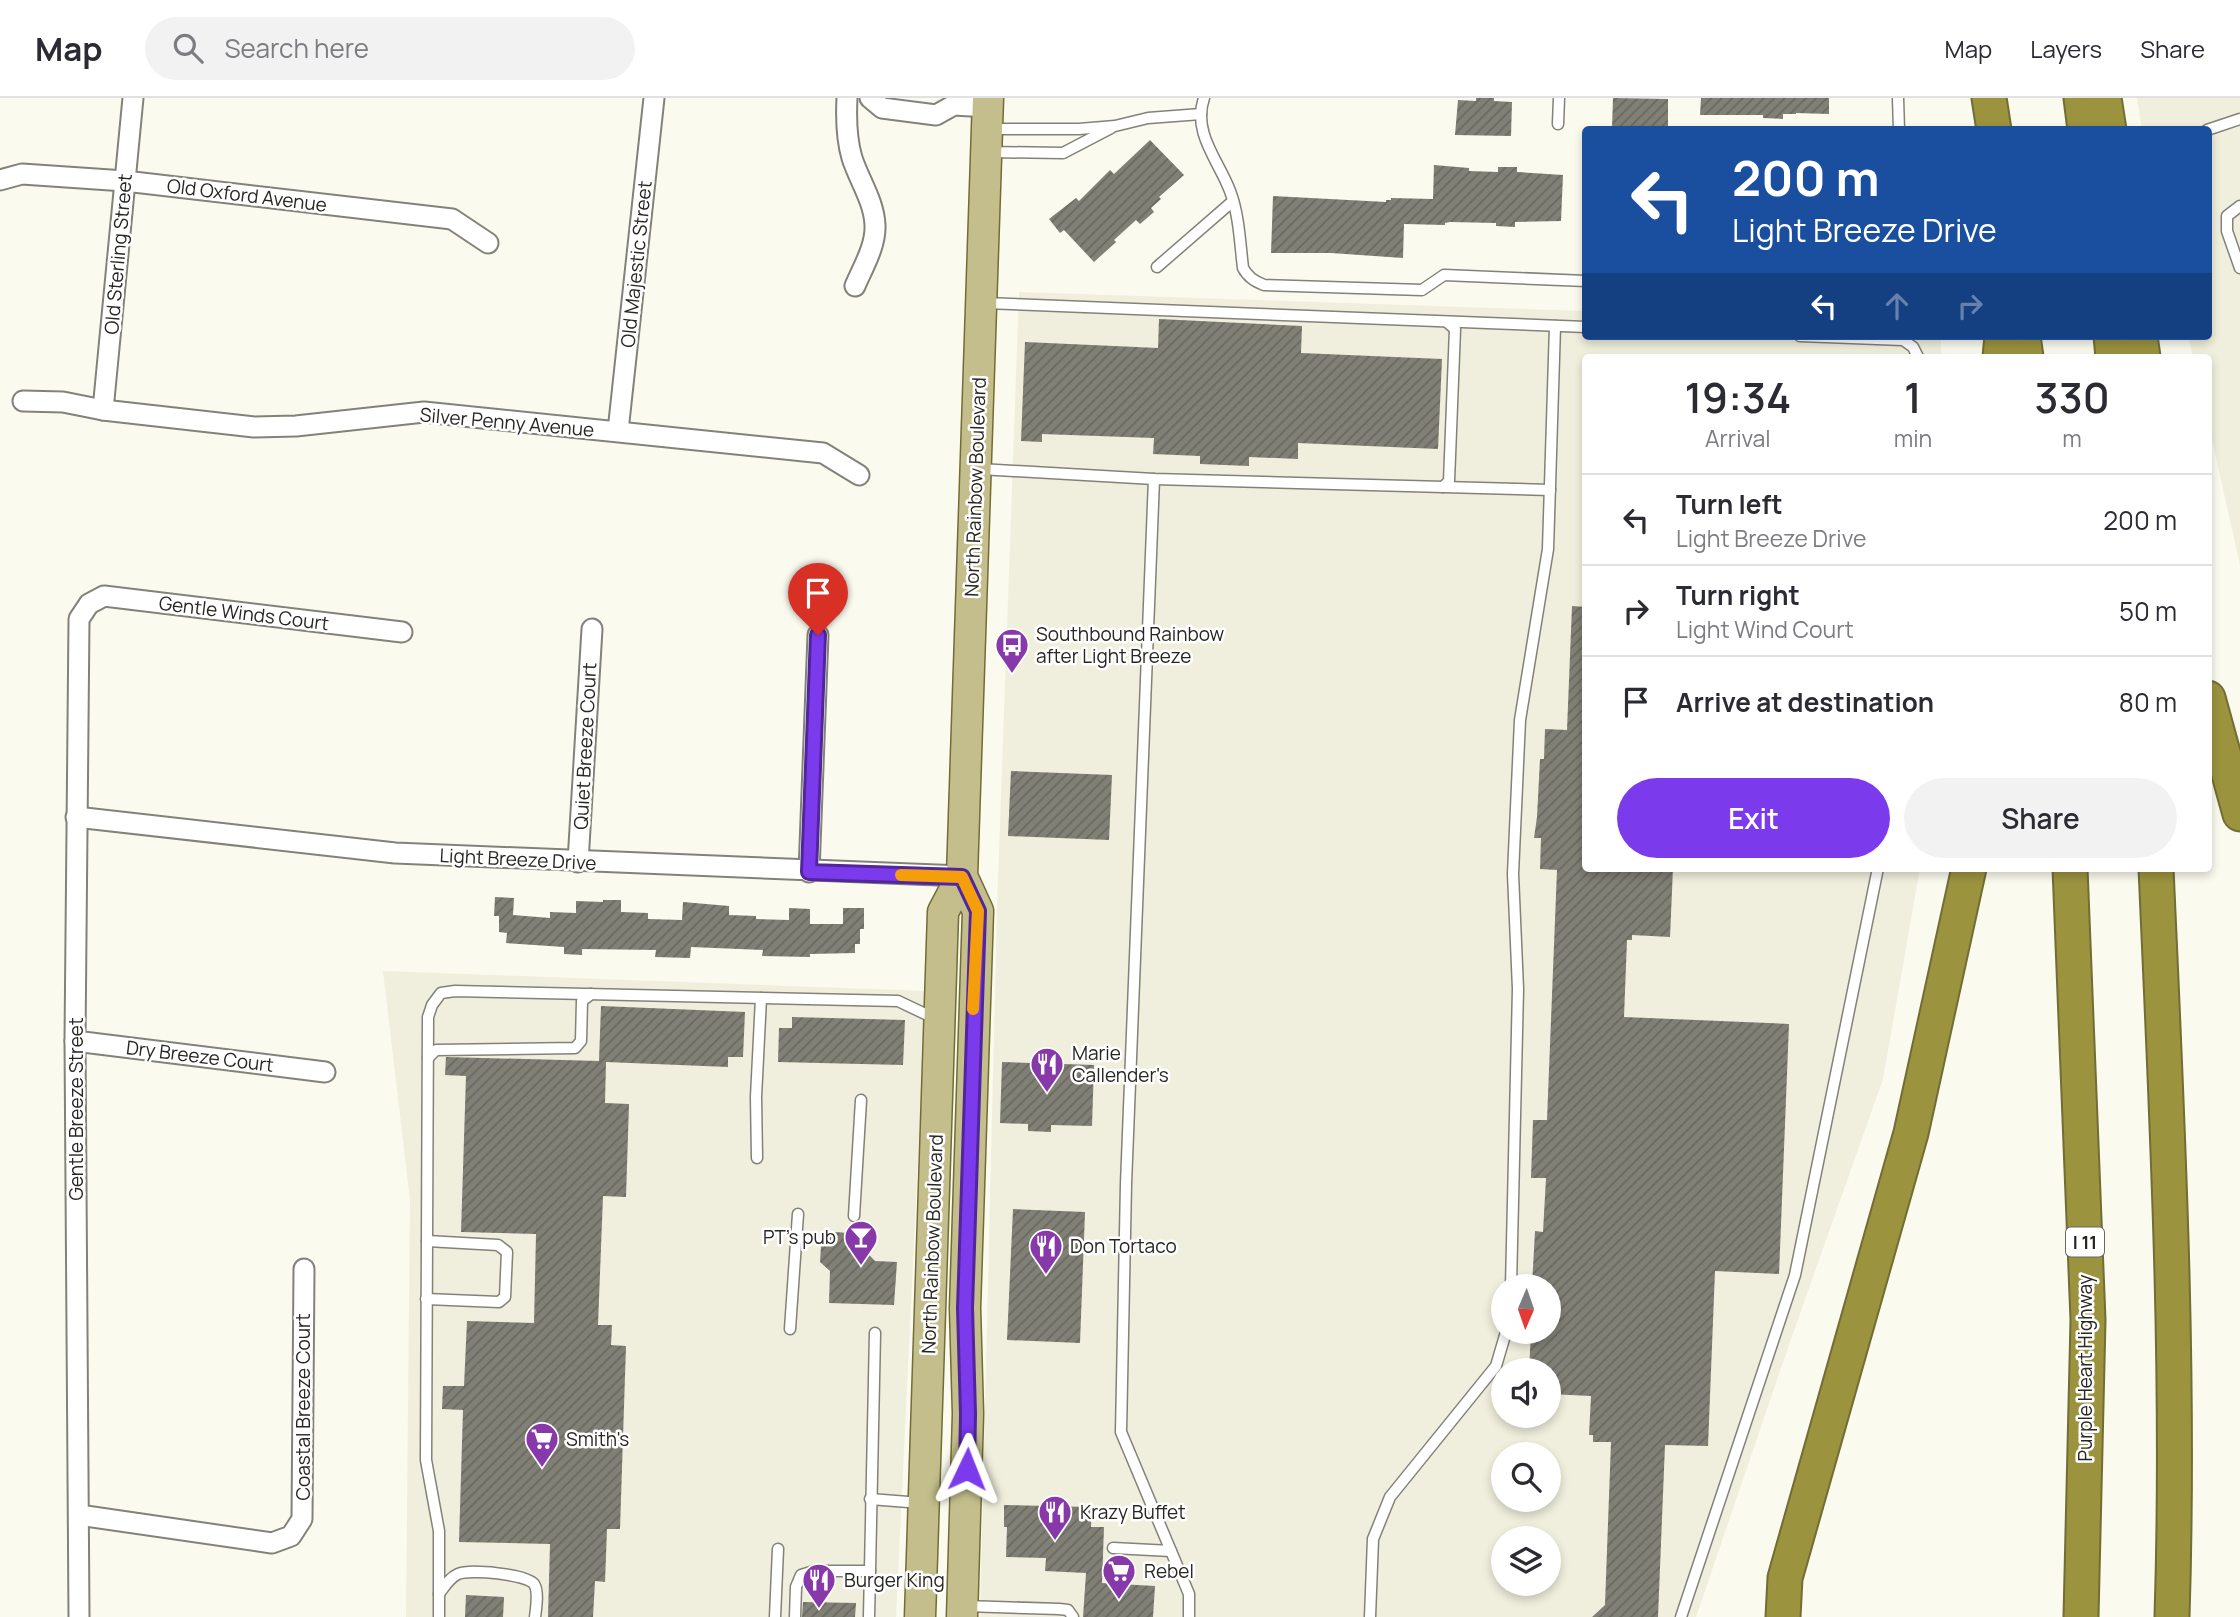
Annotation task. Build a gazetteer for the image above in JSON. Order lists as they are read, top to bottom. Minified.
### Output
{"streets":{"highway":["I 11","Purple Heart Highway"],"main road":["North Rainbow Boulevard"],"street":["Old Oxford Avenue","Old Sterling Street","Old Majestic Street","Silver Penny Avenue","Gentle Winds Court","Quiet Breeze Court","Light Breeze Drive","Dry Breeze Court","Gentle Breeze Street","Coastal Breeze Court"]},"crossings":[["Old Oxford Avenue","Old Sterling Street"],["Old Sterling Street","Silver Penny Avenue"],["Old Majestic Street","Silver Penny Avenue"],["North Rainbow Boulevard","Light Breeze Drive"],["Gentle Winds Court","Gentle Breeze Street"],["Quiet Breeze Court","Light Breeze Drive"],["Light Breeze Drive","Gentle Breeze Street"],["Dry Breeze Court","Gentle Breeze Street"],["Gentle Breeze Street","Coastal Breeze Court"]],"places":{"bus stop":["Southbound Rainbow after Light Breeze"],"restaurant":["Marie Callender's","Don Tortaco","Krazy Buffet","Burger King"],"bar":["PT's pub"],"supermarket":["Smith's","Rebel"]},"north":"bottom","page":{"header":"Map","search":"Search here","nav":["Map","Layers","Share"],"turn":["200 m","Light Breeze Drive"],"eta":["19:34","Arrival","1","min","330","m"],"list":[{"name":"Turn left","note":"Light Breeze Drive","value":"200 m"},{"name":"Turn right","note":"Light Wind Court","value":"50 m"},{"name":"Arrive at destination","value":"80 m"}],"buttons":["Exit","Share"]}}
